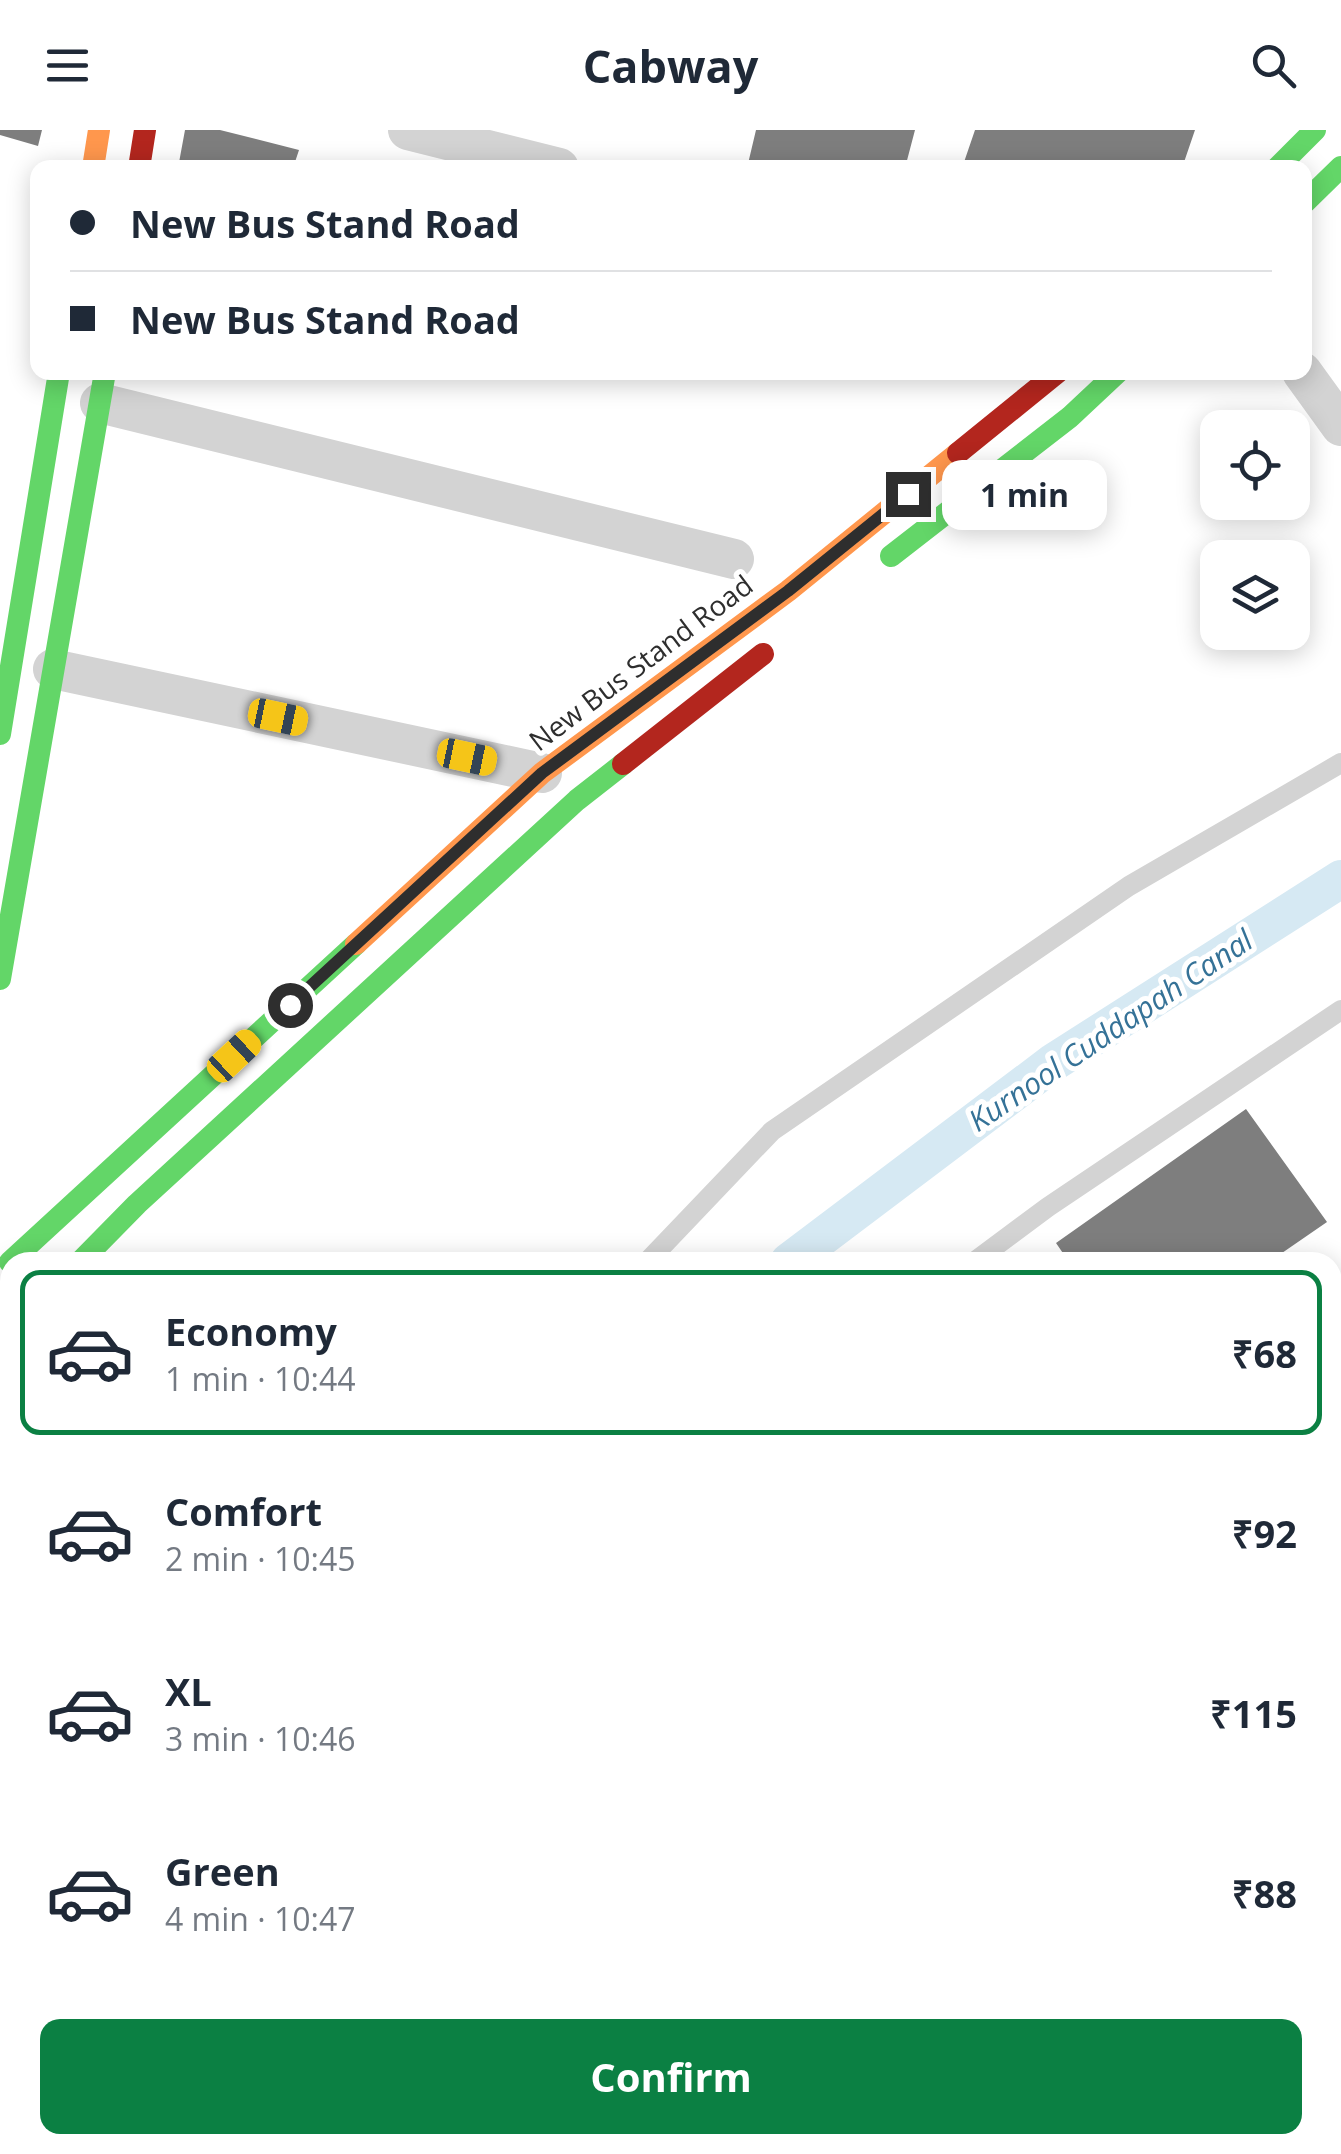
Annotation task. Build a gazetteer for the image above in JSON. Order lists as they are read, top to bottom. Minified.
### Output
{"streets":{"main road":["New Bus Stand Road"]},"water":["Kurnool Cuddapah Canal"],"page":{"header":"Cabway","banner":["New Bus Stand Road","New Bus Stand Road"],"bubble":"1 min","list":[{"name":"Economy","note":"1 min · 10:44","value":"₹68"},{"name":"Comfort","note":"2 min · 10:45","value":"₹92"},{"name":"XL","note":"3 min · 10:46","value":"₹115"},{"name":"Green","note":"4 min · 10:47","value":"₹88"}],"buttons":"Confirm"}}
